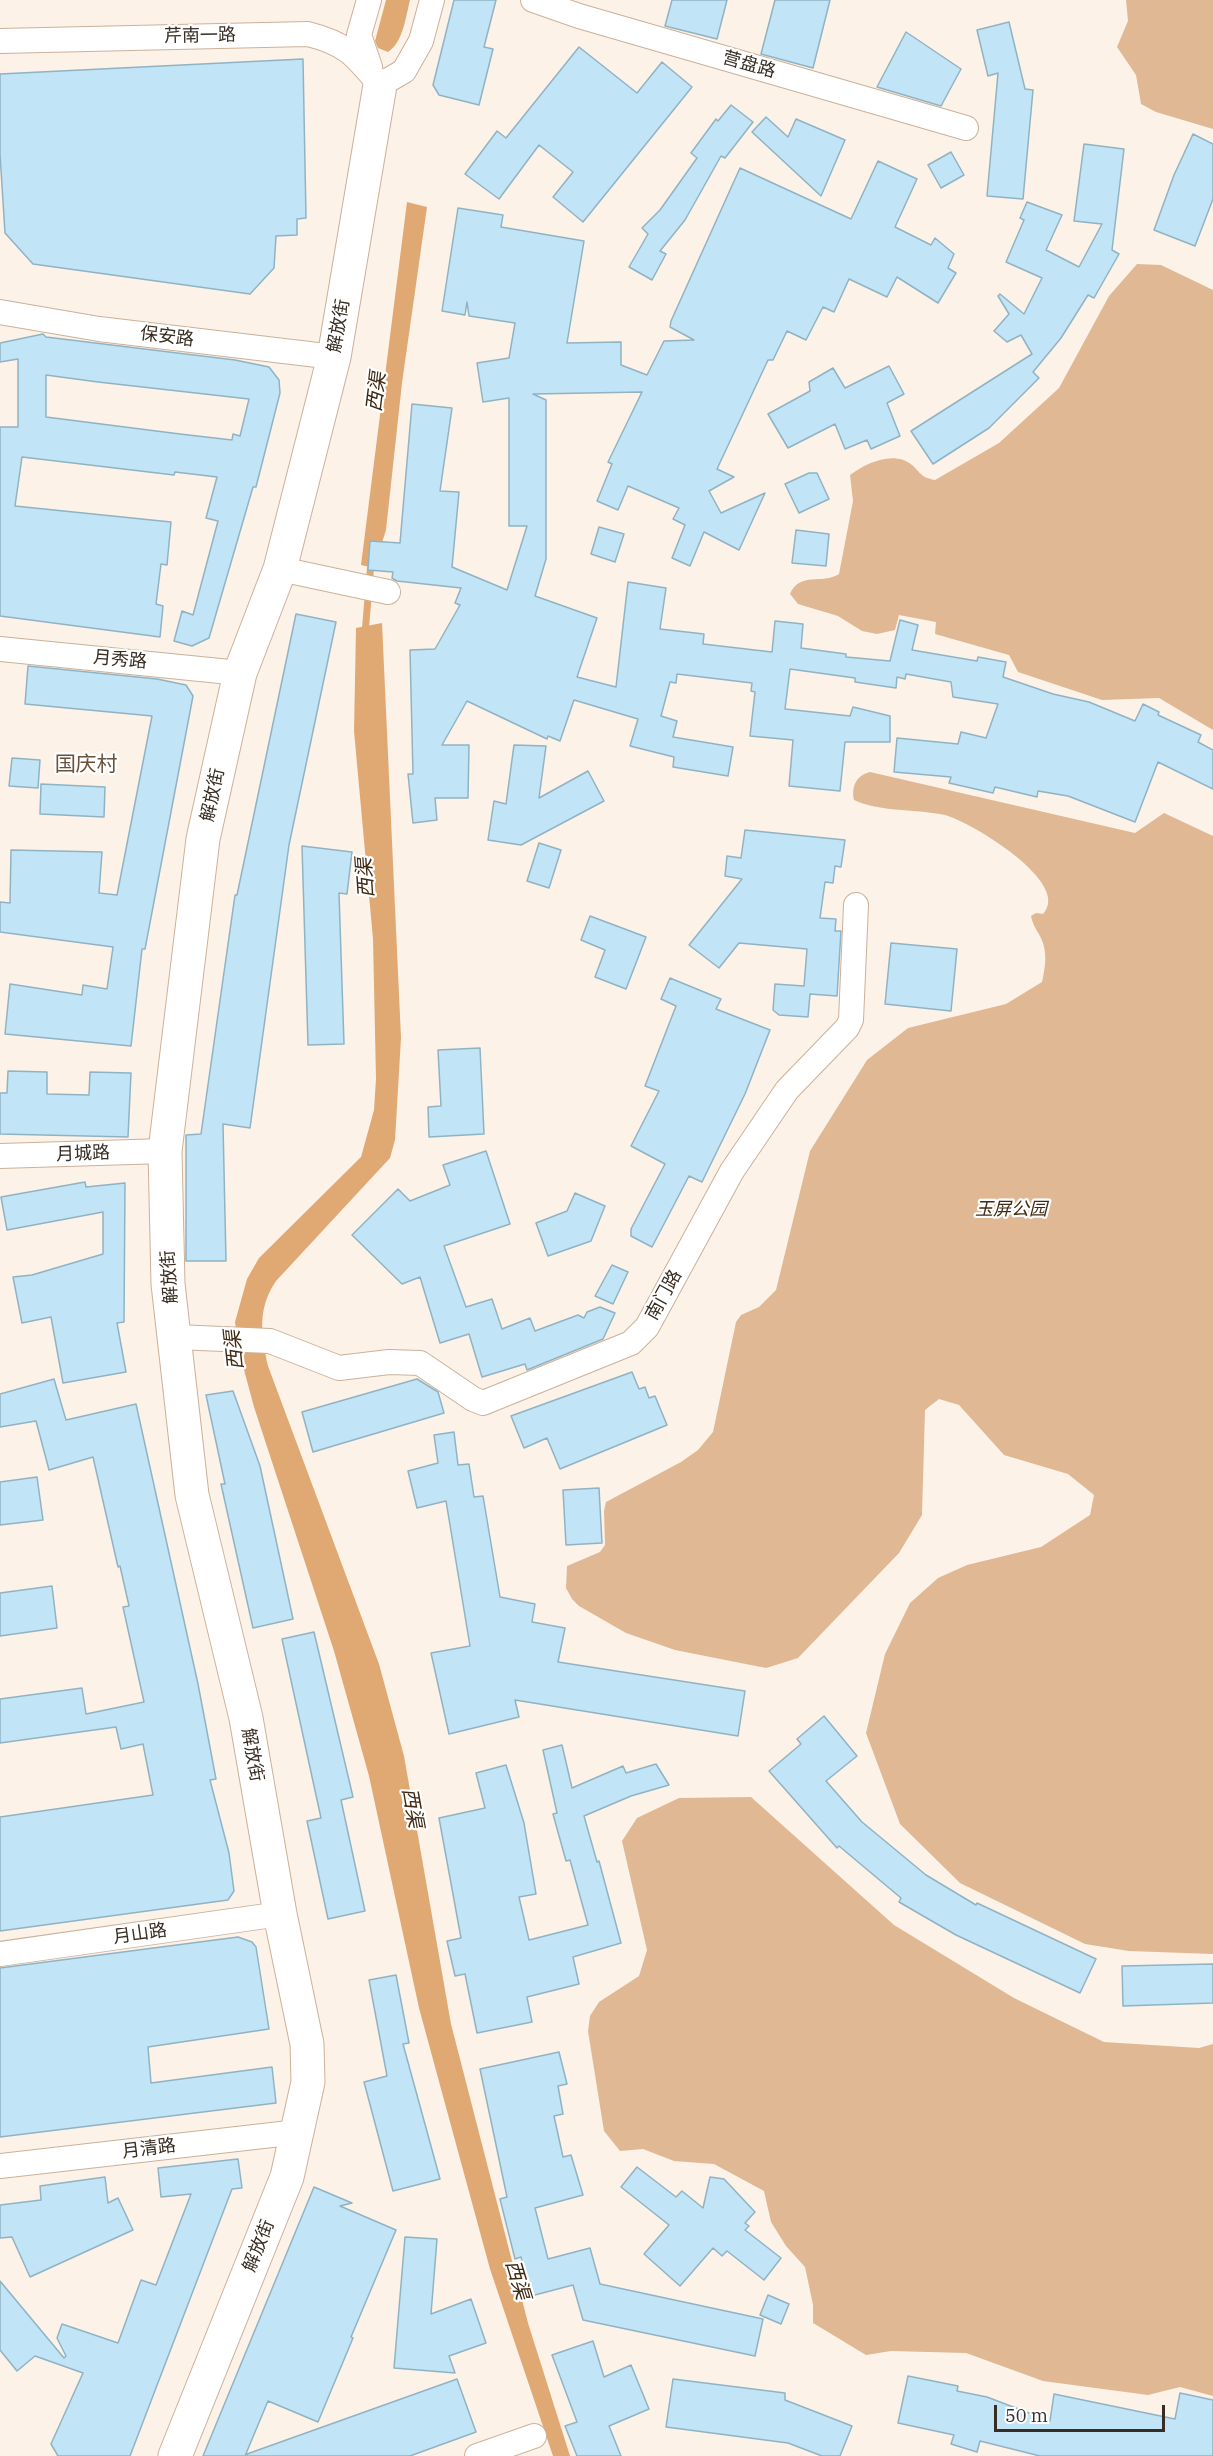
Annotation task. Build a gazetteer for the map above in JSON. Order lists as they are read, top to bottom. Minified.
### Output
{"streets":{"street":["芹南一路","营盘路","解放街","保安路","月秀路","月城路","南门路","月山路","月清路"]},"crossings":[["芹南一路","解放街"],["解放街","保安路"],["解放街","月秀路"],["解放街","月城路"],["解放街","南门路"],["解放街","月山路"],["解放街","月清路"]],"districts":["国庆村"],"water":["西渠"],"parks":["玉屏公园"],"scale_bar":"50 m"}
